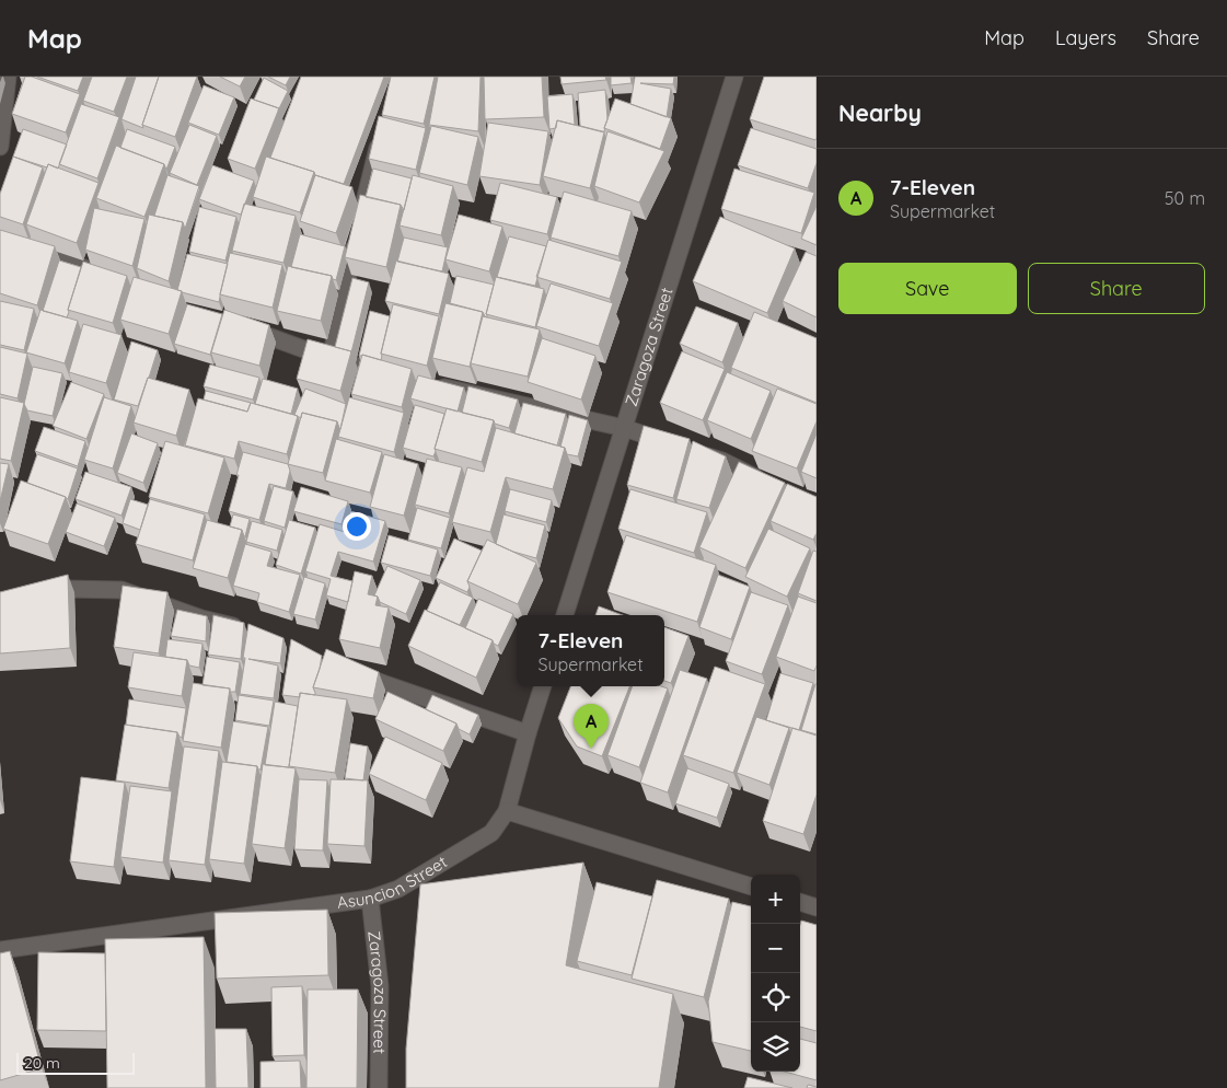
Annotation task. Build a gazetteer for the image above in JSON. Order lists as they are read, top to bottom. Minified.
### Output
{"streets":{"street":["Zaragoza Street","Asuncion Street"]},"crossings":[["Zaragoza Street","Asuncion Street"]],"scale_bar":"20 m","page":{"header":"Map","nav":["Map","Layers","Share"],"heading":"Nearby","list":[{"mark":"A","name":"7-Eleven","note":"Supermarket","value":"50 m"}],"buttons":["Save","Share"],"popup":["7-Eleven","Supermarket"],"pins":"A","map_buttons":["+","−"],"scale":"20 m"}}
